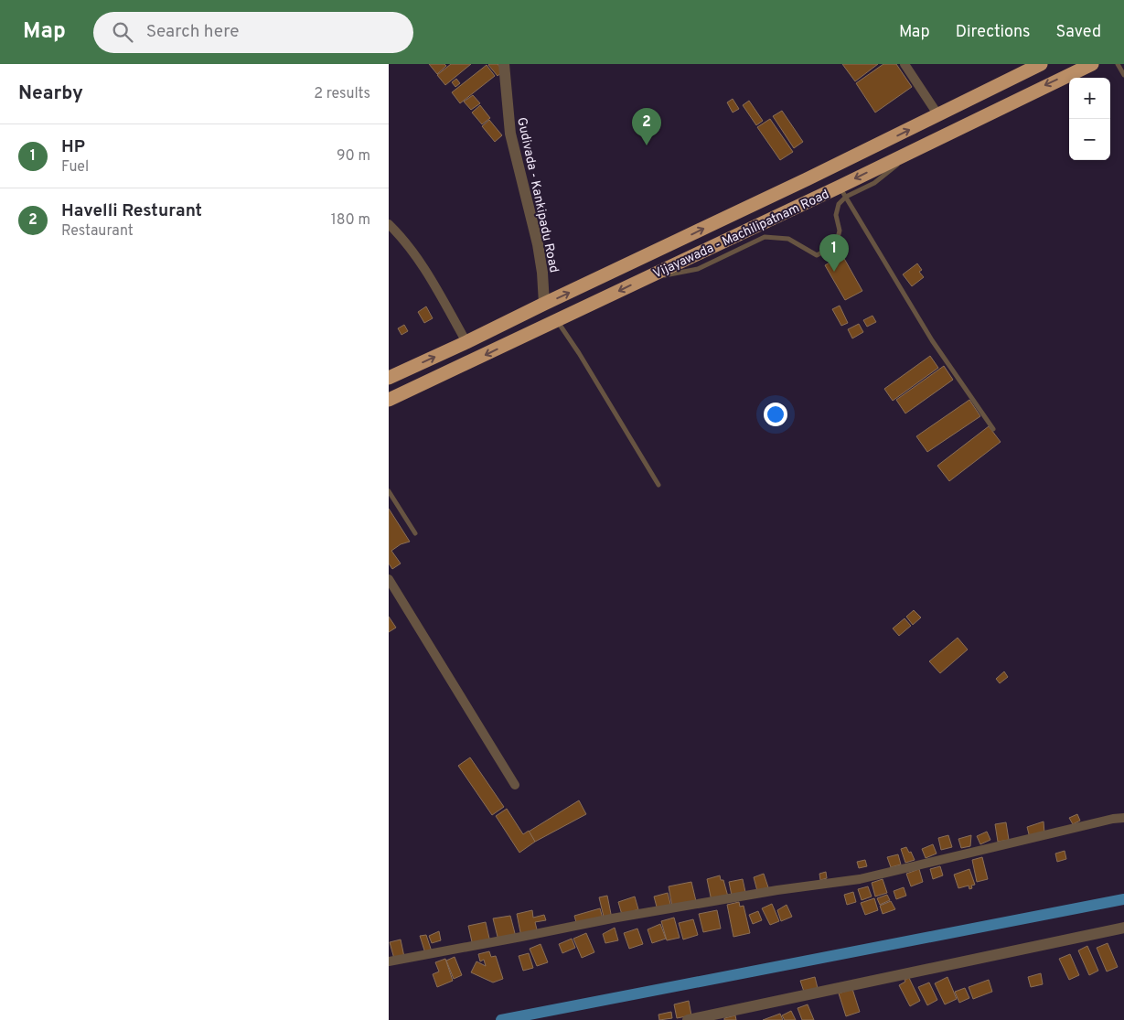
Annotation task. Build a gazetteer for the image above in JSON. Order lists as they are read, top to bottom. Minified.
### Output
{"streets":{"highway":["Vijayawada - Machilipatnam Road"],"street":["Gudivada - Kankipadu Road"]},"crossings":[["Gudivada - Kankipadu Road","Vijayawada - Machilipatnam Road"]],"page":{"header":"Map","search":"Search here","nav":["Map","Directions","Saved"],"heading":["Nearby","2 results"],"map_buttons":["+","−"],"pins":["2","1"],"list":[{"mark":"1","name":"HP","note":"Fuel","value":"90 m"},{"mark":"2","name":"Havelli Resturant","note":"Restaurant","value":"180 m"}]}}
